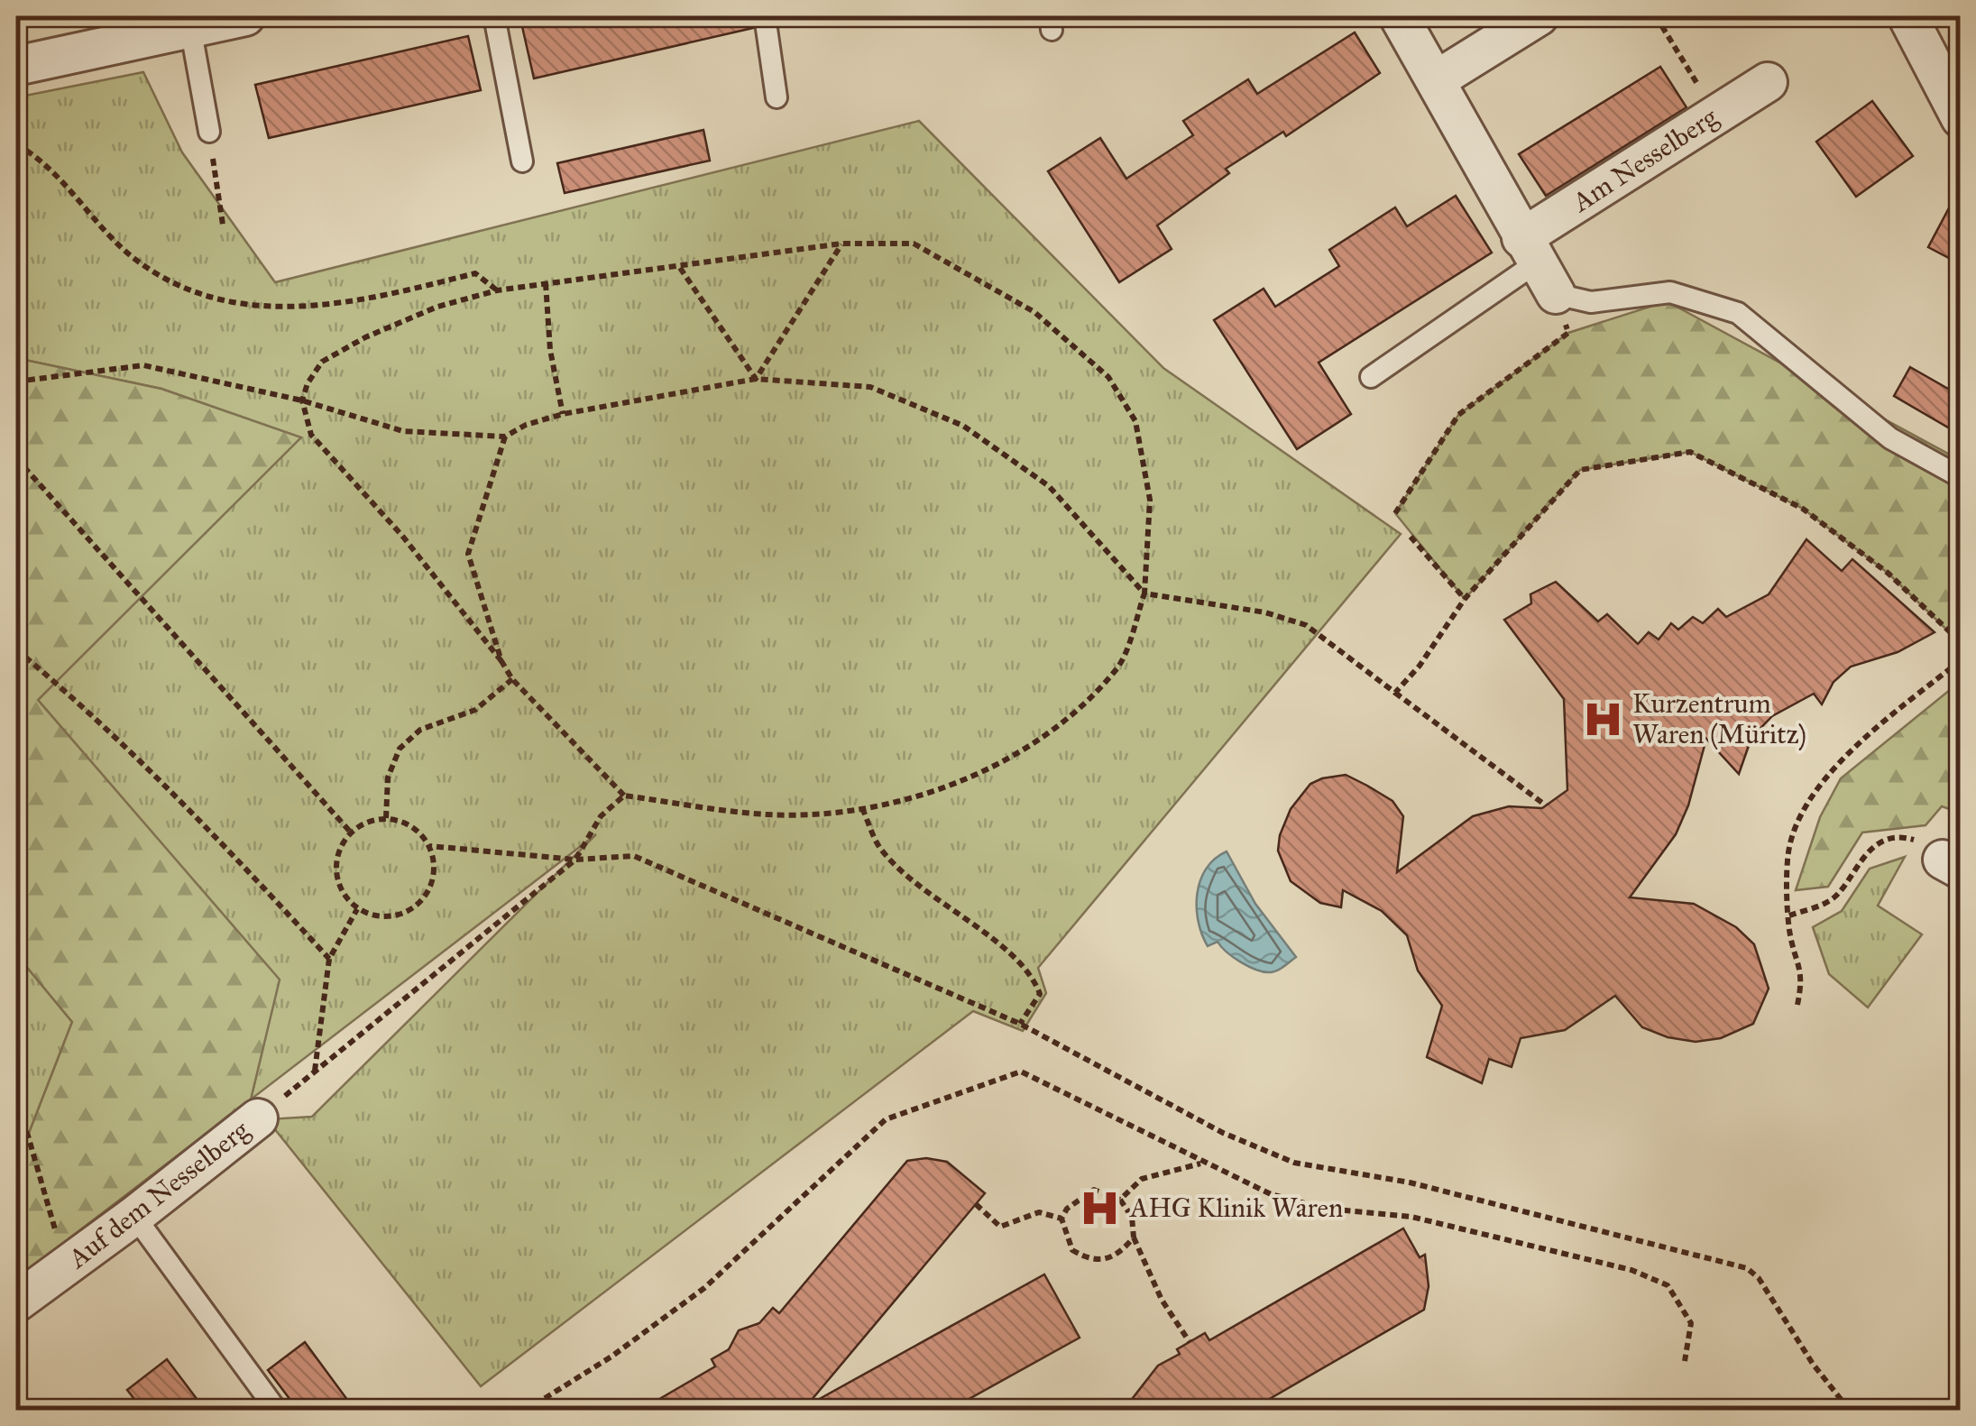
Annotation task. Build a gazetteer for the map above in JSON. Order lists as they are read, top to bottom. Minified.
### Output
{"streets":{"street":["Am Nesselberg","Auf dem Nesselberg"]},"places":{"hospital":["Kurzentrum Waren (Müritz)","AHG Klinik Waren"]}}
